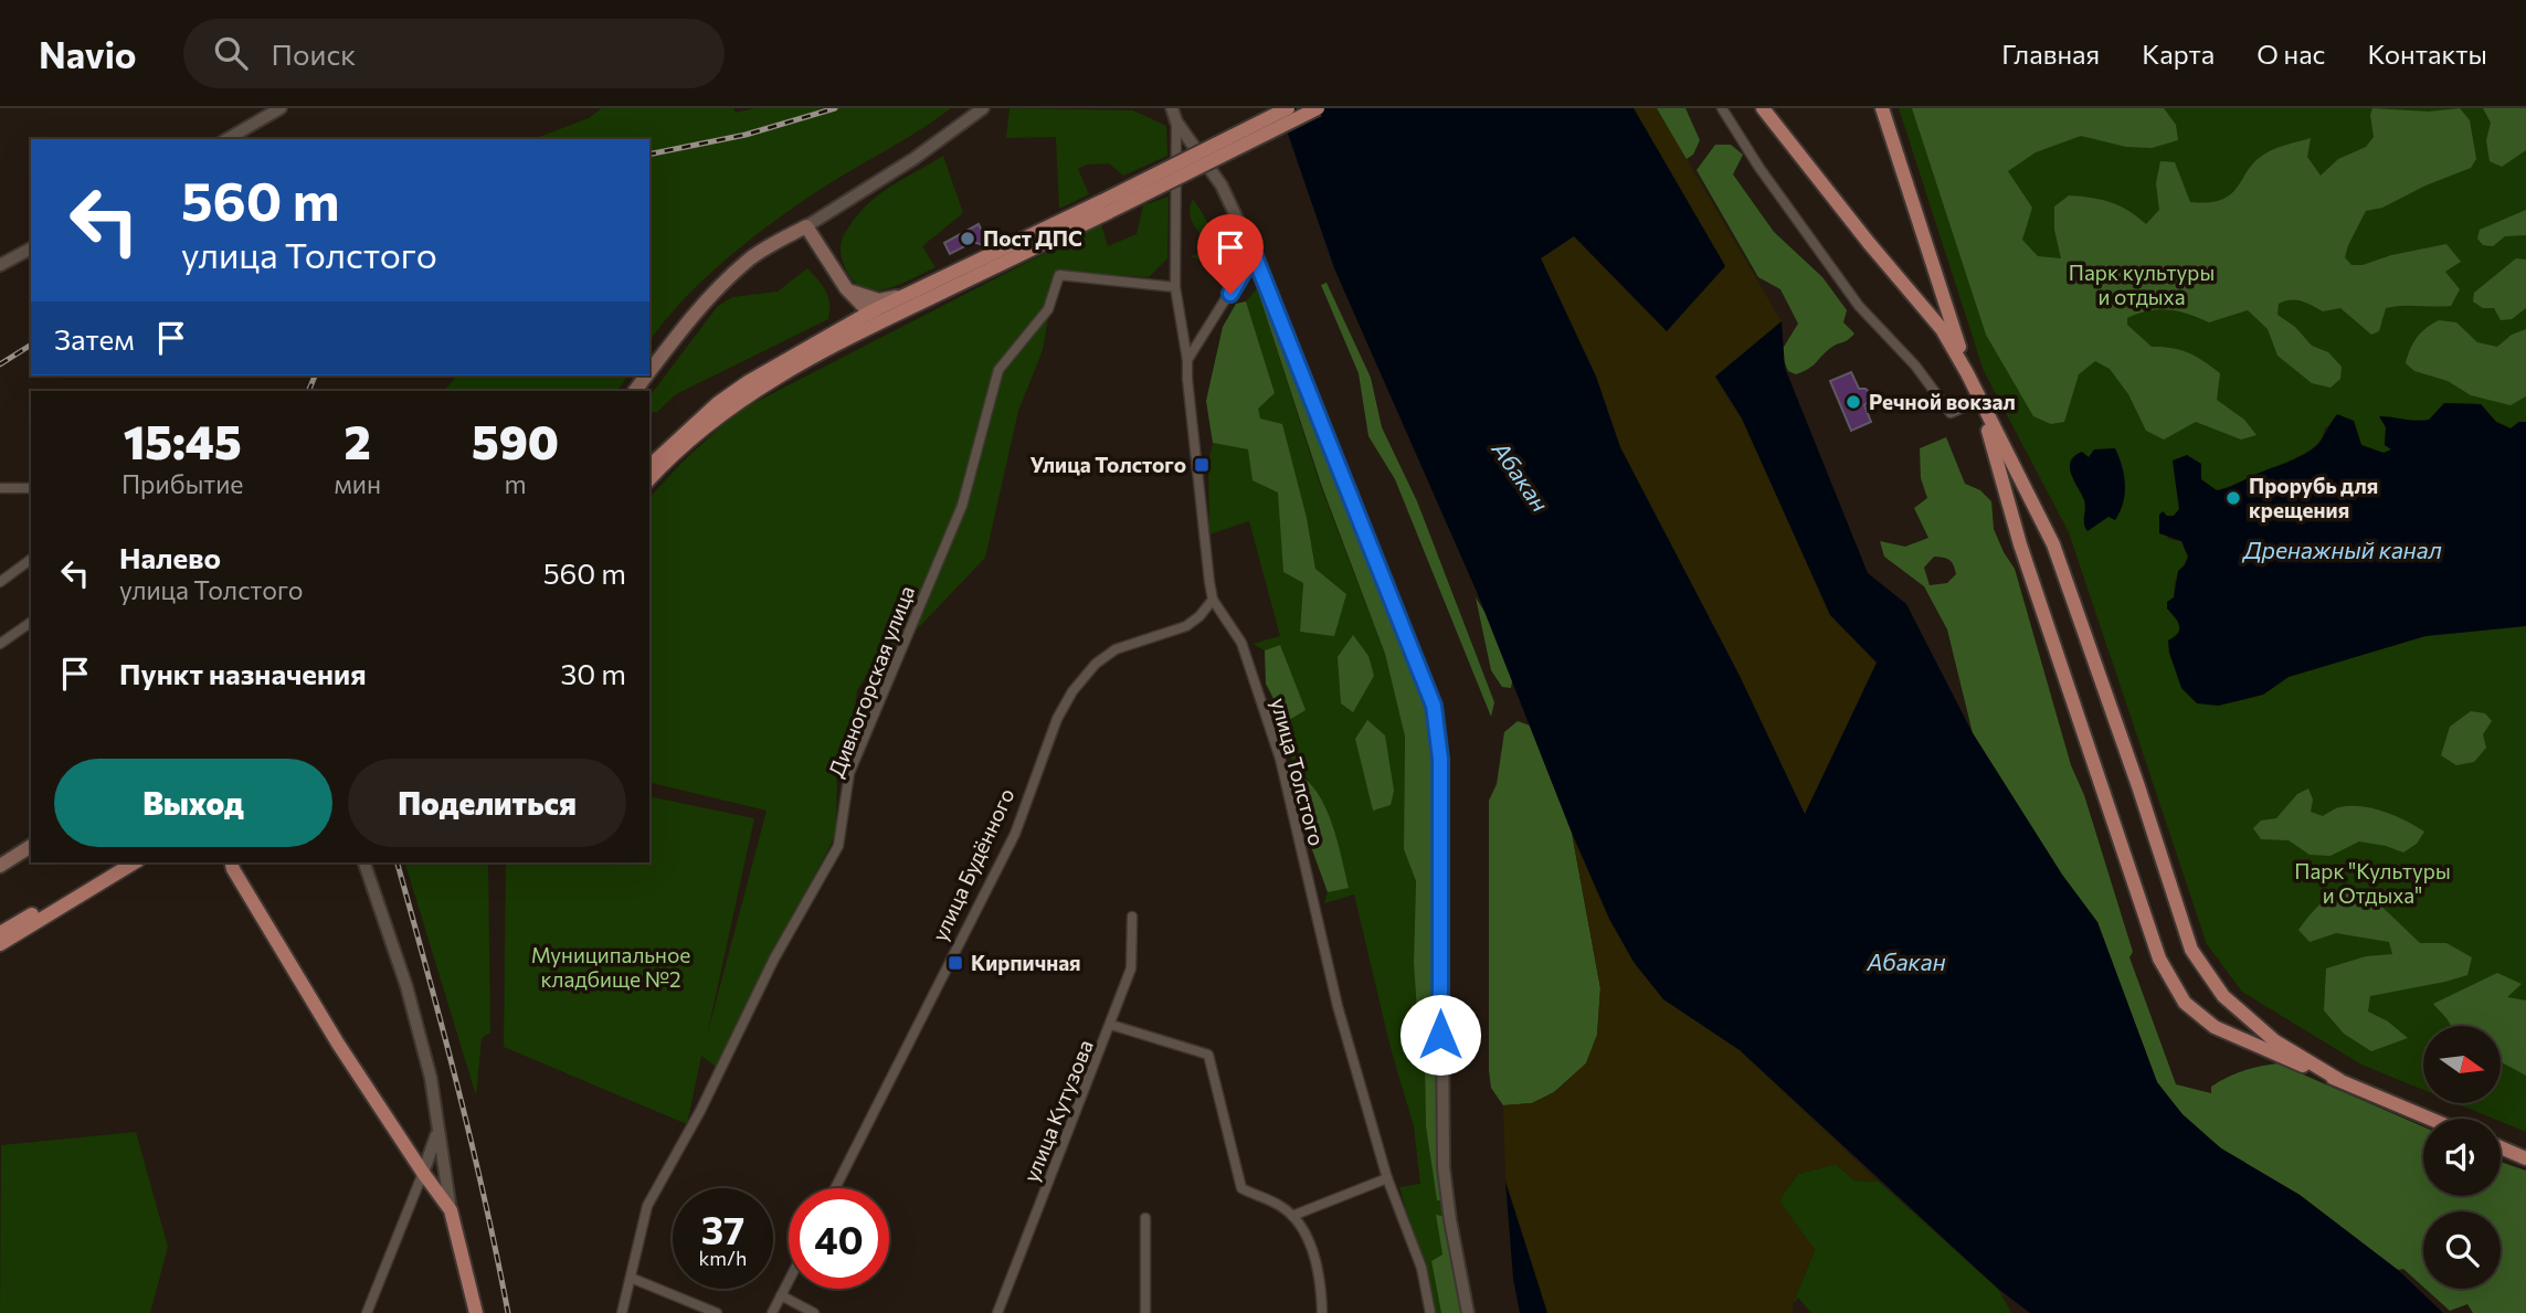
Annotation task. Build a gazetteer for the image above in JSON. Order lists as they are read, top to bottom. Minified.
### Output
{"streets":{"street":["Дивногорская улица","улица Толстого","улица Будённого","улица Кутузова"]},"crossings":[["Дивногорская улица","улица Толстого"],["улица Толстого","улица Будённого"]],"water":["Абакан","Дренажный канал"],"parks":["Парк культуры и отдыха","Парк \"Культуры и Отдыха\"","Муниципальное кладбище №2"],"places":{"other":["Пост ДПС","Речной вокзал","Прорубь для крещения"],"transit":["Улица Толстого","Кирпичная"]},"north":"right","page":{"header":"Navio","search":"Поиск","nav":["Главная","Карта","О нас","Контакты"],"turn":["560 m","улица Толстого"],"then":"Затем","eta":["15:45","Прибытие","2","мин","590","m"],"list":[{"name":"Налево","note":"улица Толстого","value":"560 m"},{"name":"Пункт назначения","value":"30 m"}],"buttons":["Выход","Поделиться"],"speed":"37 km/h","limit":"40"}}
